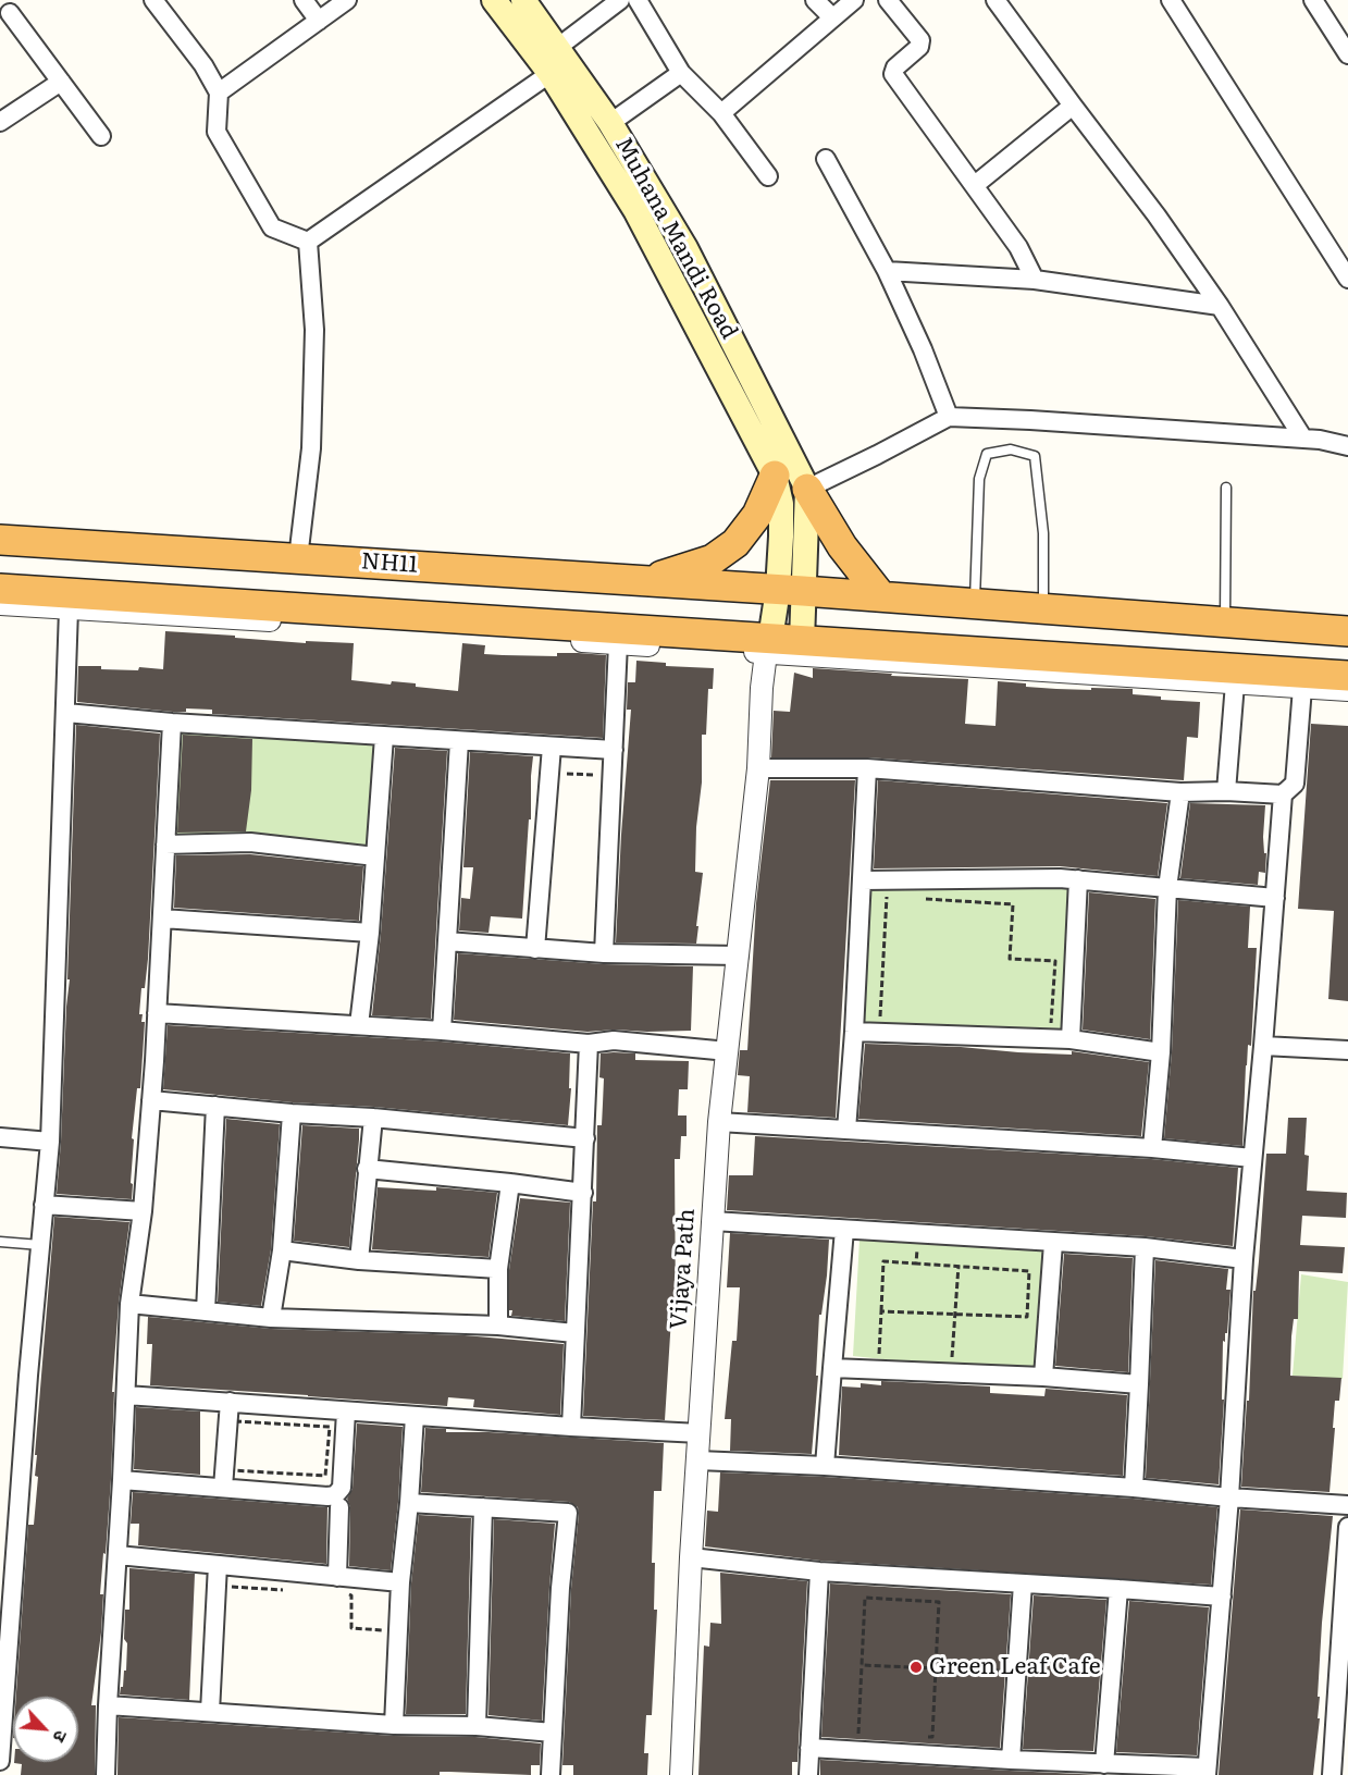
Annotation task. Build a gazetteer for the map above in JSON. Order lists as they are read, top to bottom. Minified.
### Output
{"streets":{"highway":["NH11"],"main road":["Muhana Mandi Road"],"street":["Vijaya Path"]},"places":["Green Leaf Cafe"],"north":"bottom right"}
